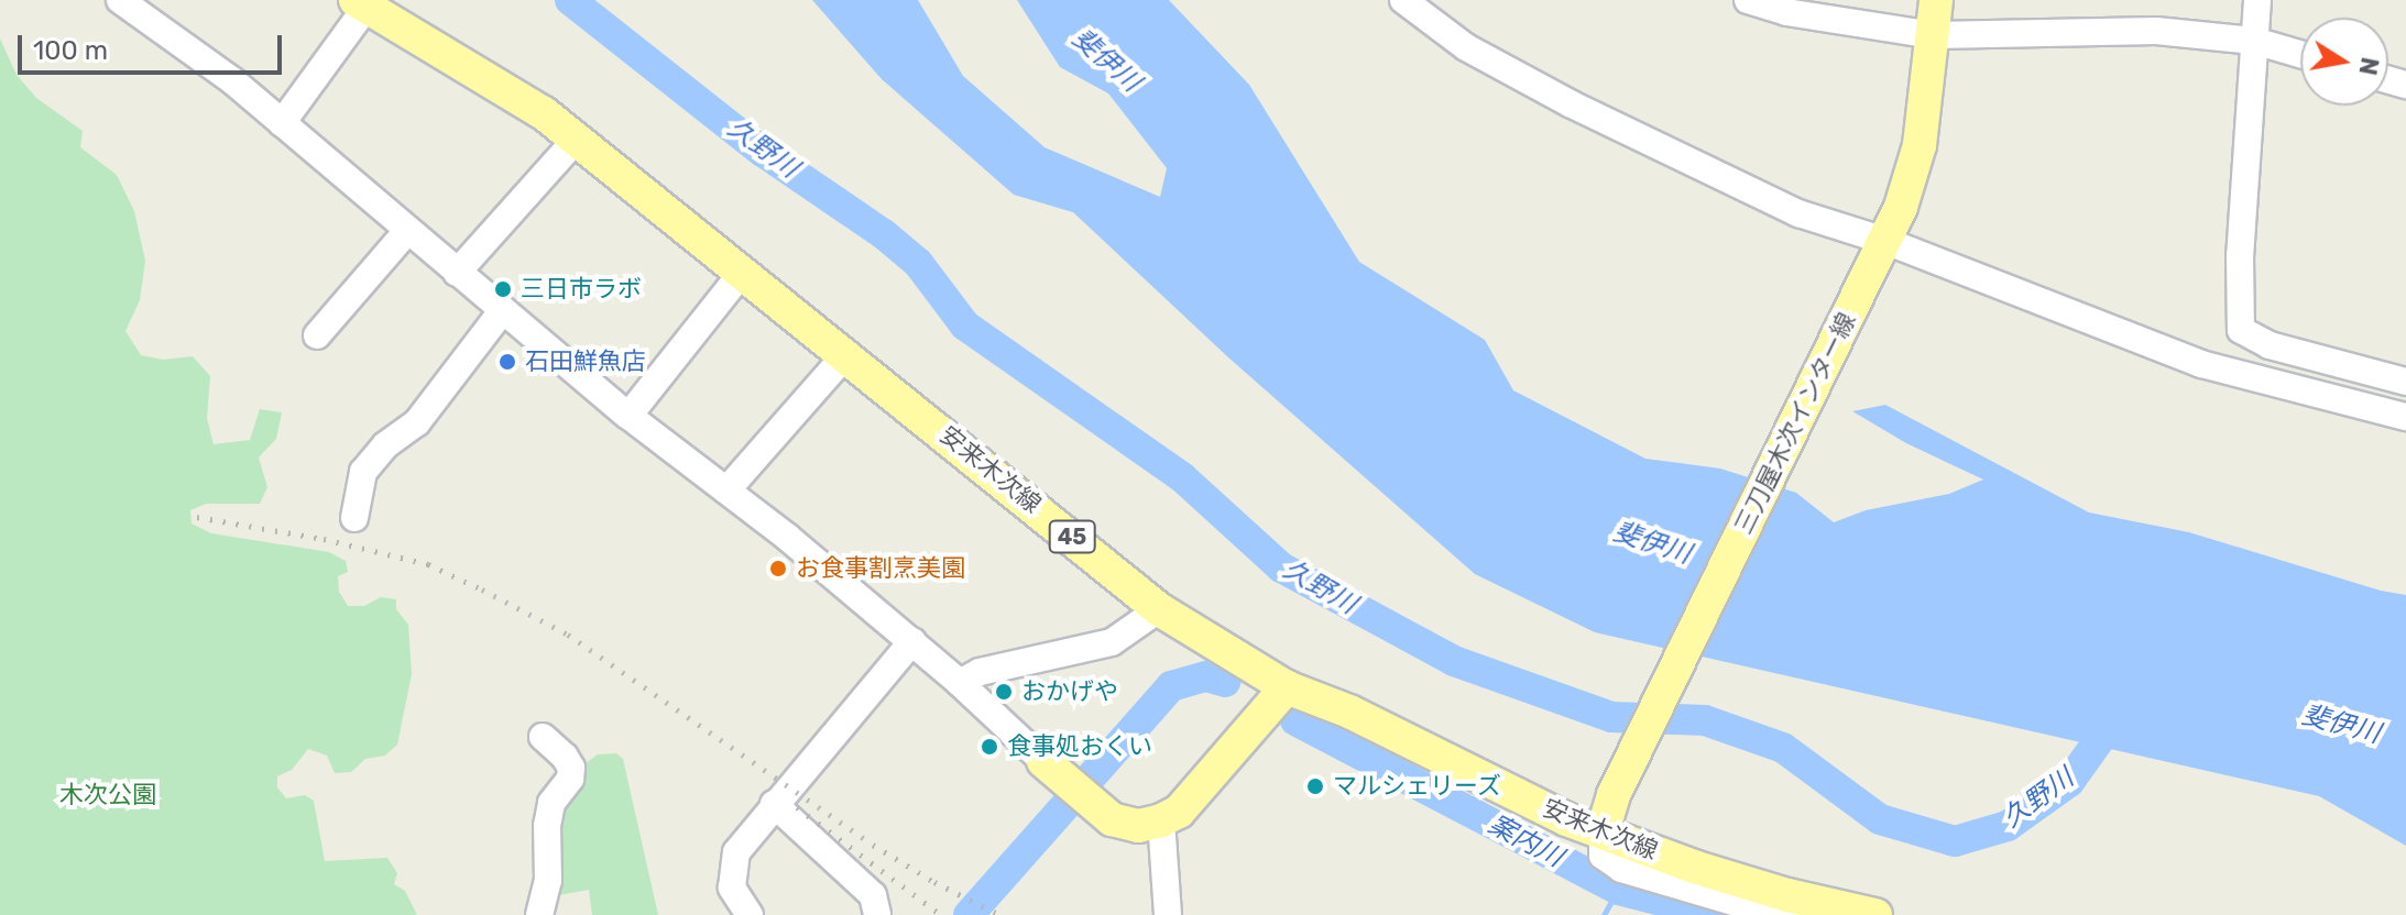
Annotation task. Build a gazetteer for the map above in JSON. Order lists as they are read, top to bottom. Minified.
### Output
{"streets":{"main road":["三刀屋木次インター線","安来木次線","45"]},"crossings":[["三刀屋木次インター線","安来木次線"]],"water":["斐伊川","久野川","案内川"],"parks":["木次公園"],"places":["三日市ラボ","石田鮮魚店","お食事割烹美園","おかげや","食事処おくい","マルシェリーズ"],"scale_bar":"100 m","north":"right"}
